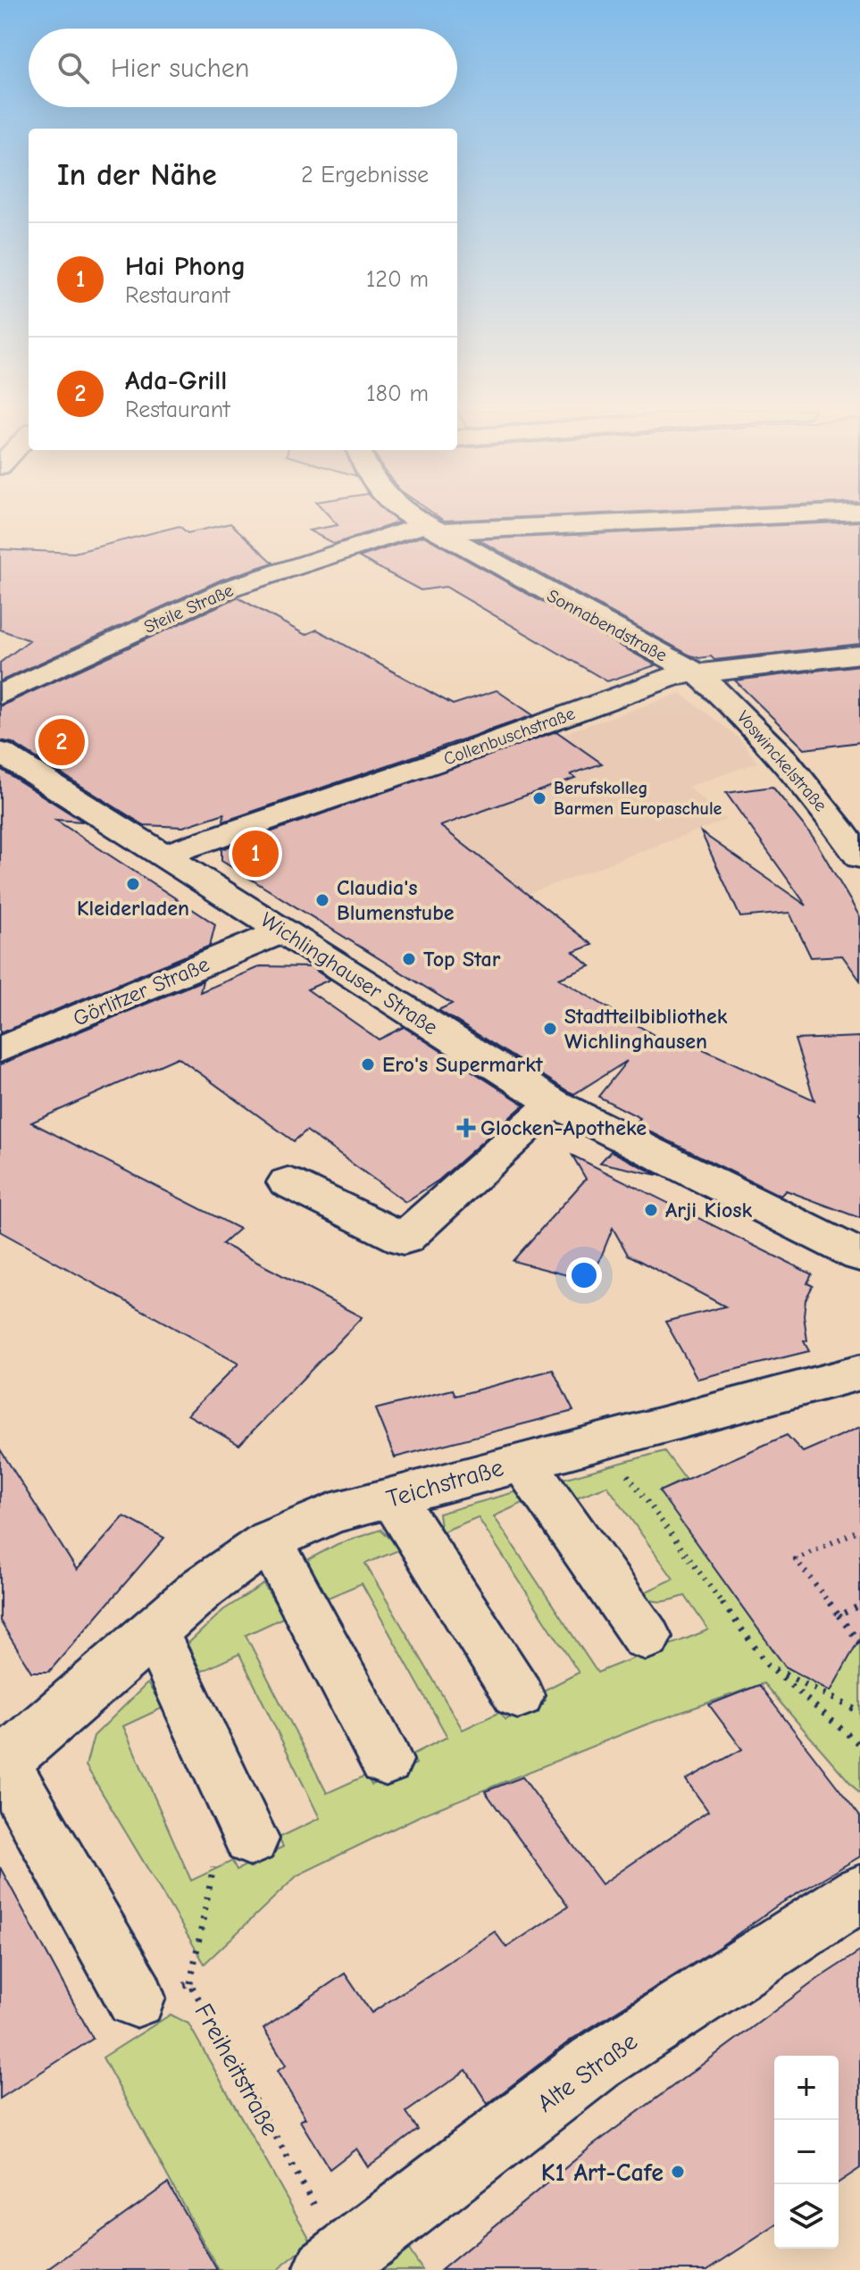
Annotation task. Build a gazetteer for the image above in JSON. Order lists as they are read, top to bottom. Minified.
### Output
{"streets":{"street":["Steile Straße","Sonnabendstraße","Collenbuschstraße","Voswinckelstraße","Wichlinghauser Straße","Görlitzer Straße","Teichstraße","Alte Straße"],"path":["Freiheitstraße"]},"crossings":[["Steile Straße","Sonnabendstraße"],["Sonnabendstraße","Collenbuschstraße"],["Sonnabendstraße","Voswinckelstraße"],["Collenbuschstraße","Voswinckelstraße"],["Collenbuschstraße","Wichlinghauser Straße"],["Wichlinghauser Straße","Görlitzer Straße"],["Freiheitstraße","Alte Straße"]],"places":{"other":["Berufskolleg Barmen Europaschule","Kleiderladen","Claudia's Blumenstube","Top Star","Stadtteilbibliothek Wichlinghausen","Ero's Supermarkt","Arji Kiosk","K1 Art-Cafe"],"health":["Glocken-Apotheke"]},"page":{"search":"Hier suchen","heading":["In der Nähe","2 Ergebnisse"],"list":[{"mark":"1","name":"Hai Phong","note":"Restaurant","value":"120 m"},{"mark":"2","name":"Ada-Grill","note":"Restaurant","value":"180 m"}],"pins":["2","1"],"map_buttons":["+","−"]}}
